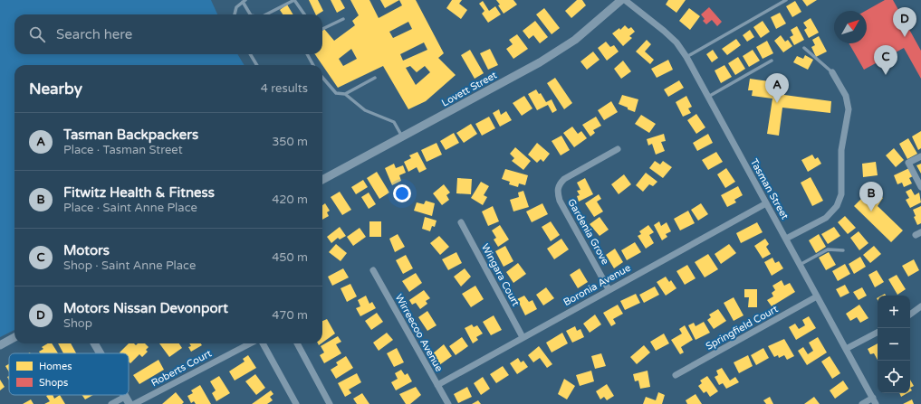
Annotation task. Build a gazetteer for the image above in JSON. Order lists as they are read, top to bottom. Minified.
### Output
{"streets":{"street":["Lovett Street","Tasman Street","Gardenia Grove","Wingara Court","Boronia Avenue","Springfield Court","Wirreecoo Avenue","Roberts Court"]},"crossings":[["Tasman Street","Boronia Avenue"],["Tasman Street","Springfield Court"],["Gardenia Grove","Boronia Avenue"],["Wingara Court","Boronia Avenue"],["Boronia Avenue","Wirreecoo Avenue"]],"legend":["Homes","Shops"],"north":"top right","page":{"pins":["D","C","A","B"],"search":"Search here","heading":["Nearby","4 results"],"list":[{"mark":"A","name":"Tasman Backpackers","note":"Place · Tasman Street","value":"350 m"},{"mark":"B","name":"Fitwitz Health & Fitness","note":"Place · Saint Anne Place","value":"420 m"},{"mark":"C","name":"Motors","note":"Shop · Saint Anne Place","value":"450 m"},{"mark":"D","name":"Motors Nissan Devonport","note":"Shop","value":"470 m"}],"map_buttons":["+","−"]}}
